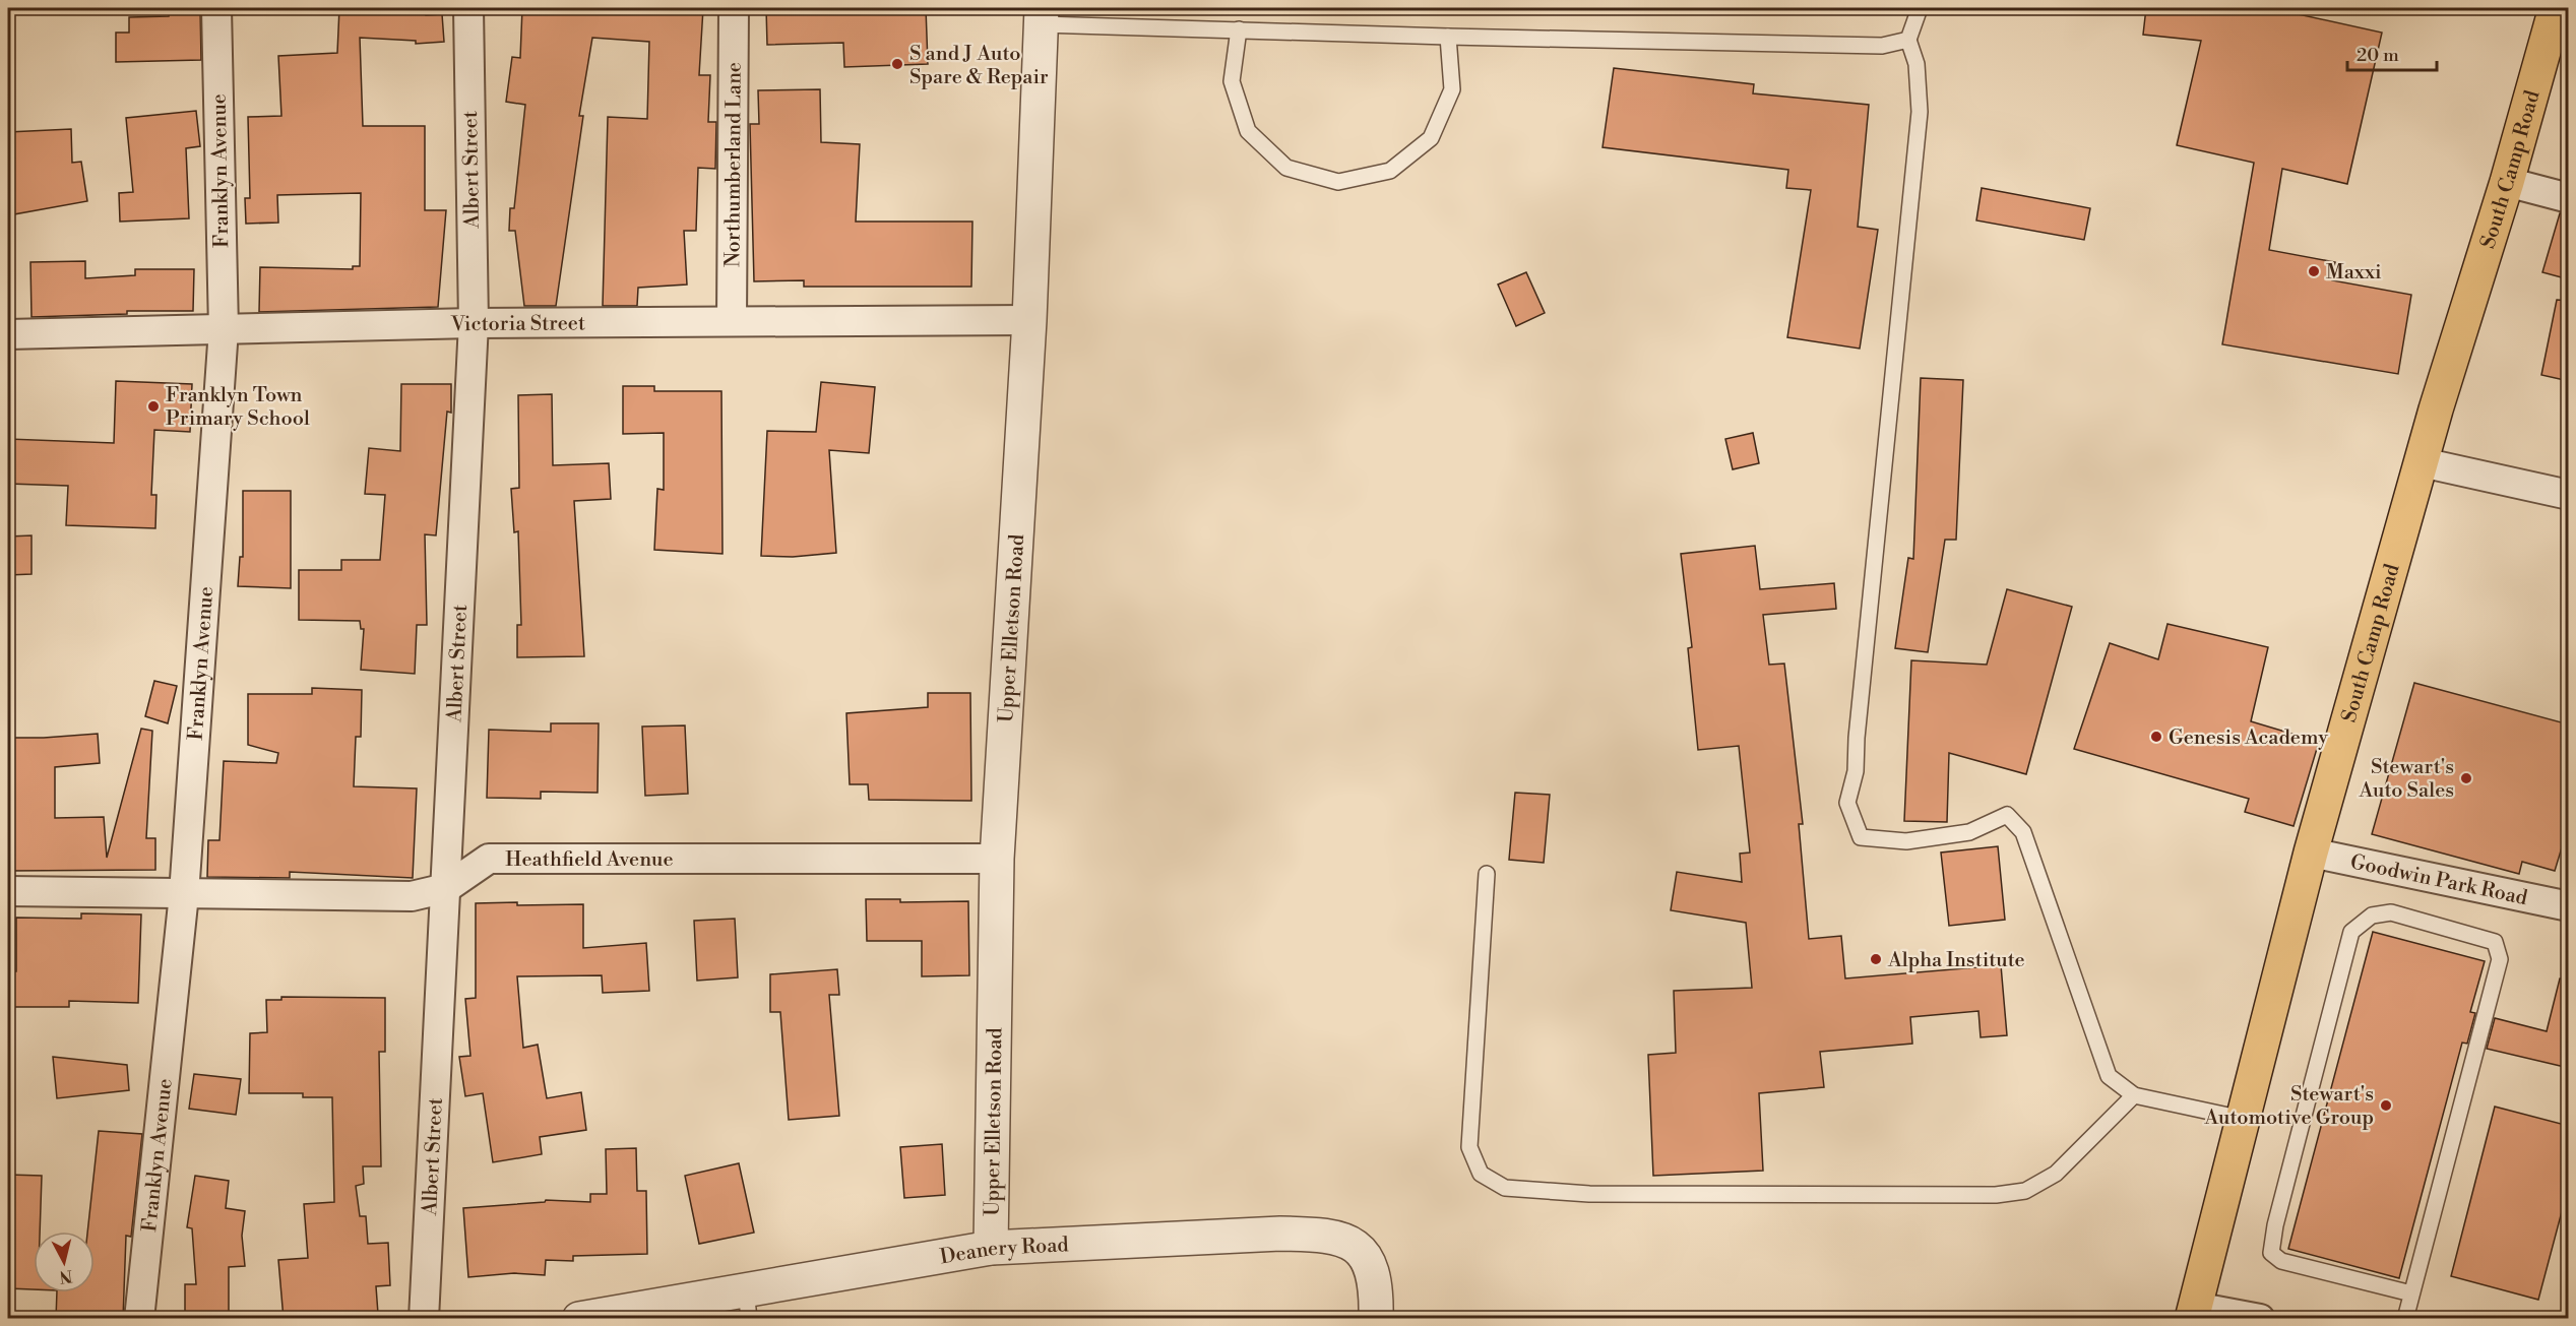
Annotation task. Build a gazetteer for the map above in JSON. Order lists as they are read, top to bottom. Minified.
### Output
{"streets":{"main road":["South Camp Road"],"street":["Northumberland Lane","Albert Street","Franklyn Avenue","Victoria Street","Upper Elletson Road","Heathfield Avenue","Goodwin Park Road","Deanery Road"]},"crossings":[["Northumberland Lane","Victoria Street"],["South Camp Road","Goodwin Park Road"],["Albert Street","Victoria Street"],["Albert Street","Heathfield Avenue"],["Franklyn Avenue","Victoria Street"],["Franklyn Avenue","Heathfield Avenue"],["Victoria Street","Upper Elletson Road"],["Upper Elletson Road","Heathfield Avenue"],["Upper Elletson Road","Deanery Road"]],"places":["S and J Auto Spare & Repair","Maxxi","Franklyn Town Primary School","Genesis Academy","Stewart's Auto Sales","Alpha Institute","Stewart's Automotive Group"],"scale_bar":"20 m","north":"bottom"}
